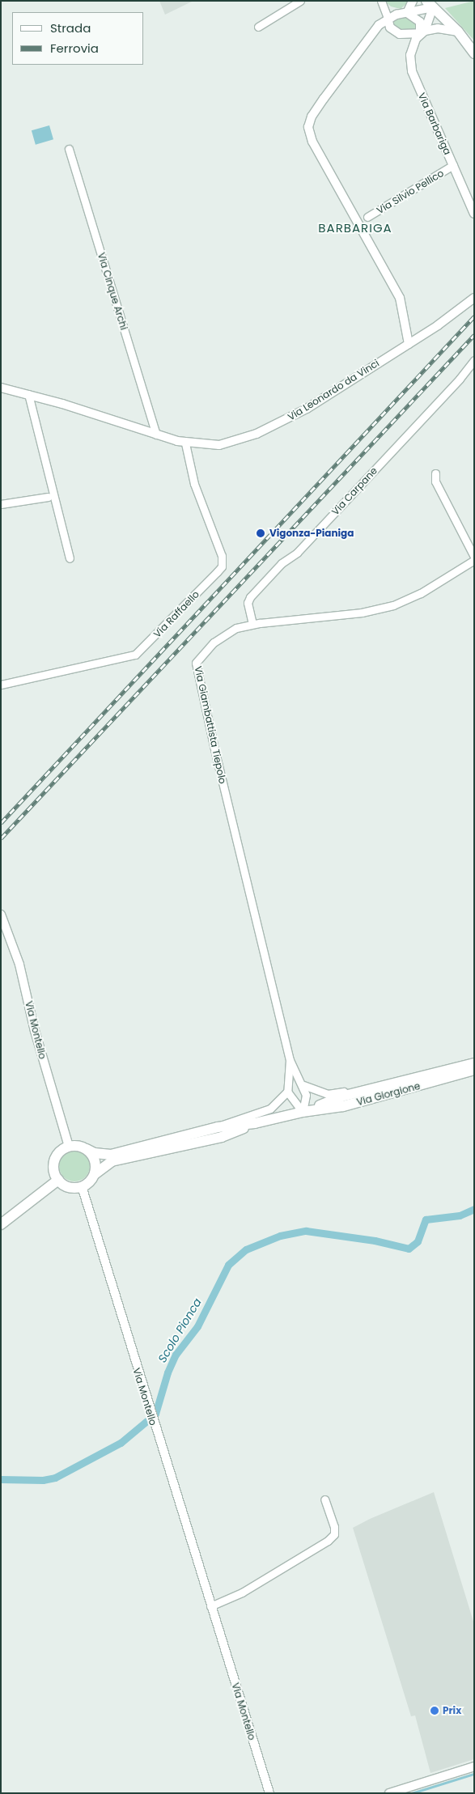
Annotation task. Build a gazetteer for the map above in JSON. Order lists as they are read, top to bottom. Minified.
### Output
{"streets":{"main road":["Via Giorgione"],"street":["Via Barbariga","Via Silvio Pellico","Via Cinque Archi","Via Leonardo da Vinci","Via Carpane","Via Raffaello","Via Giambattista Tiepolo","Via Montello"]},"crossings":[["Via Barbariga","Via Silvio Pellico"],["Via Cinque Archi","Via Leonardo da Vinci"],["Via Leonardo da Vinci","Via Raffaello"],["Via Carpane","Via Giambattista Tiepolo"],["Via Giambattista Tiepolo","Via Giorgione"],["Via Montello","Via Giorgione"]],"districts":["BARBARIGA"],"water":["Scolo Pionca"],"places":["Vigonza-Pianiga","Prix"],"legend":["Strada","Ferrovia"]}
